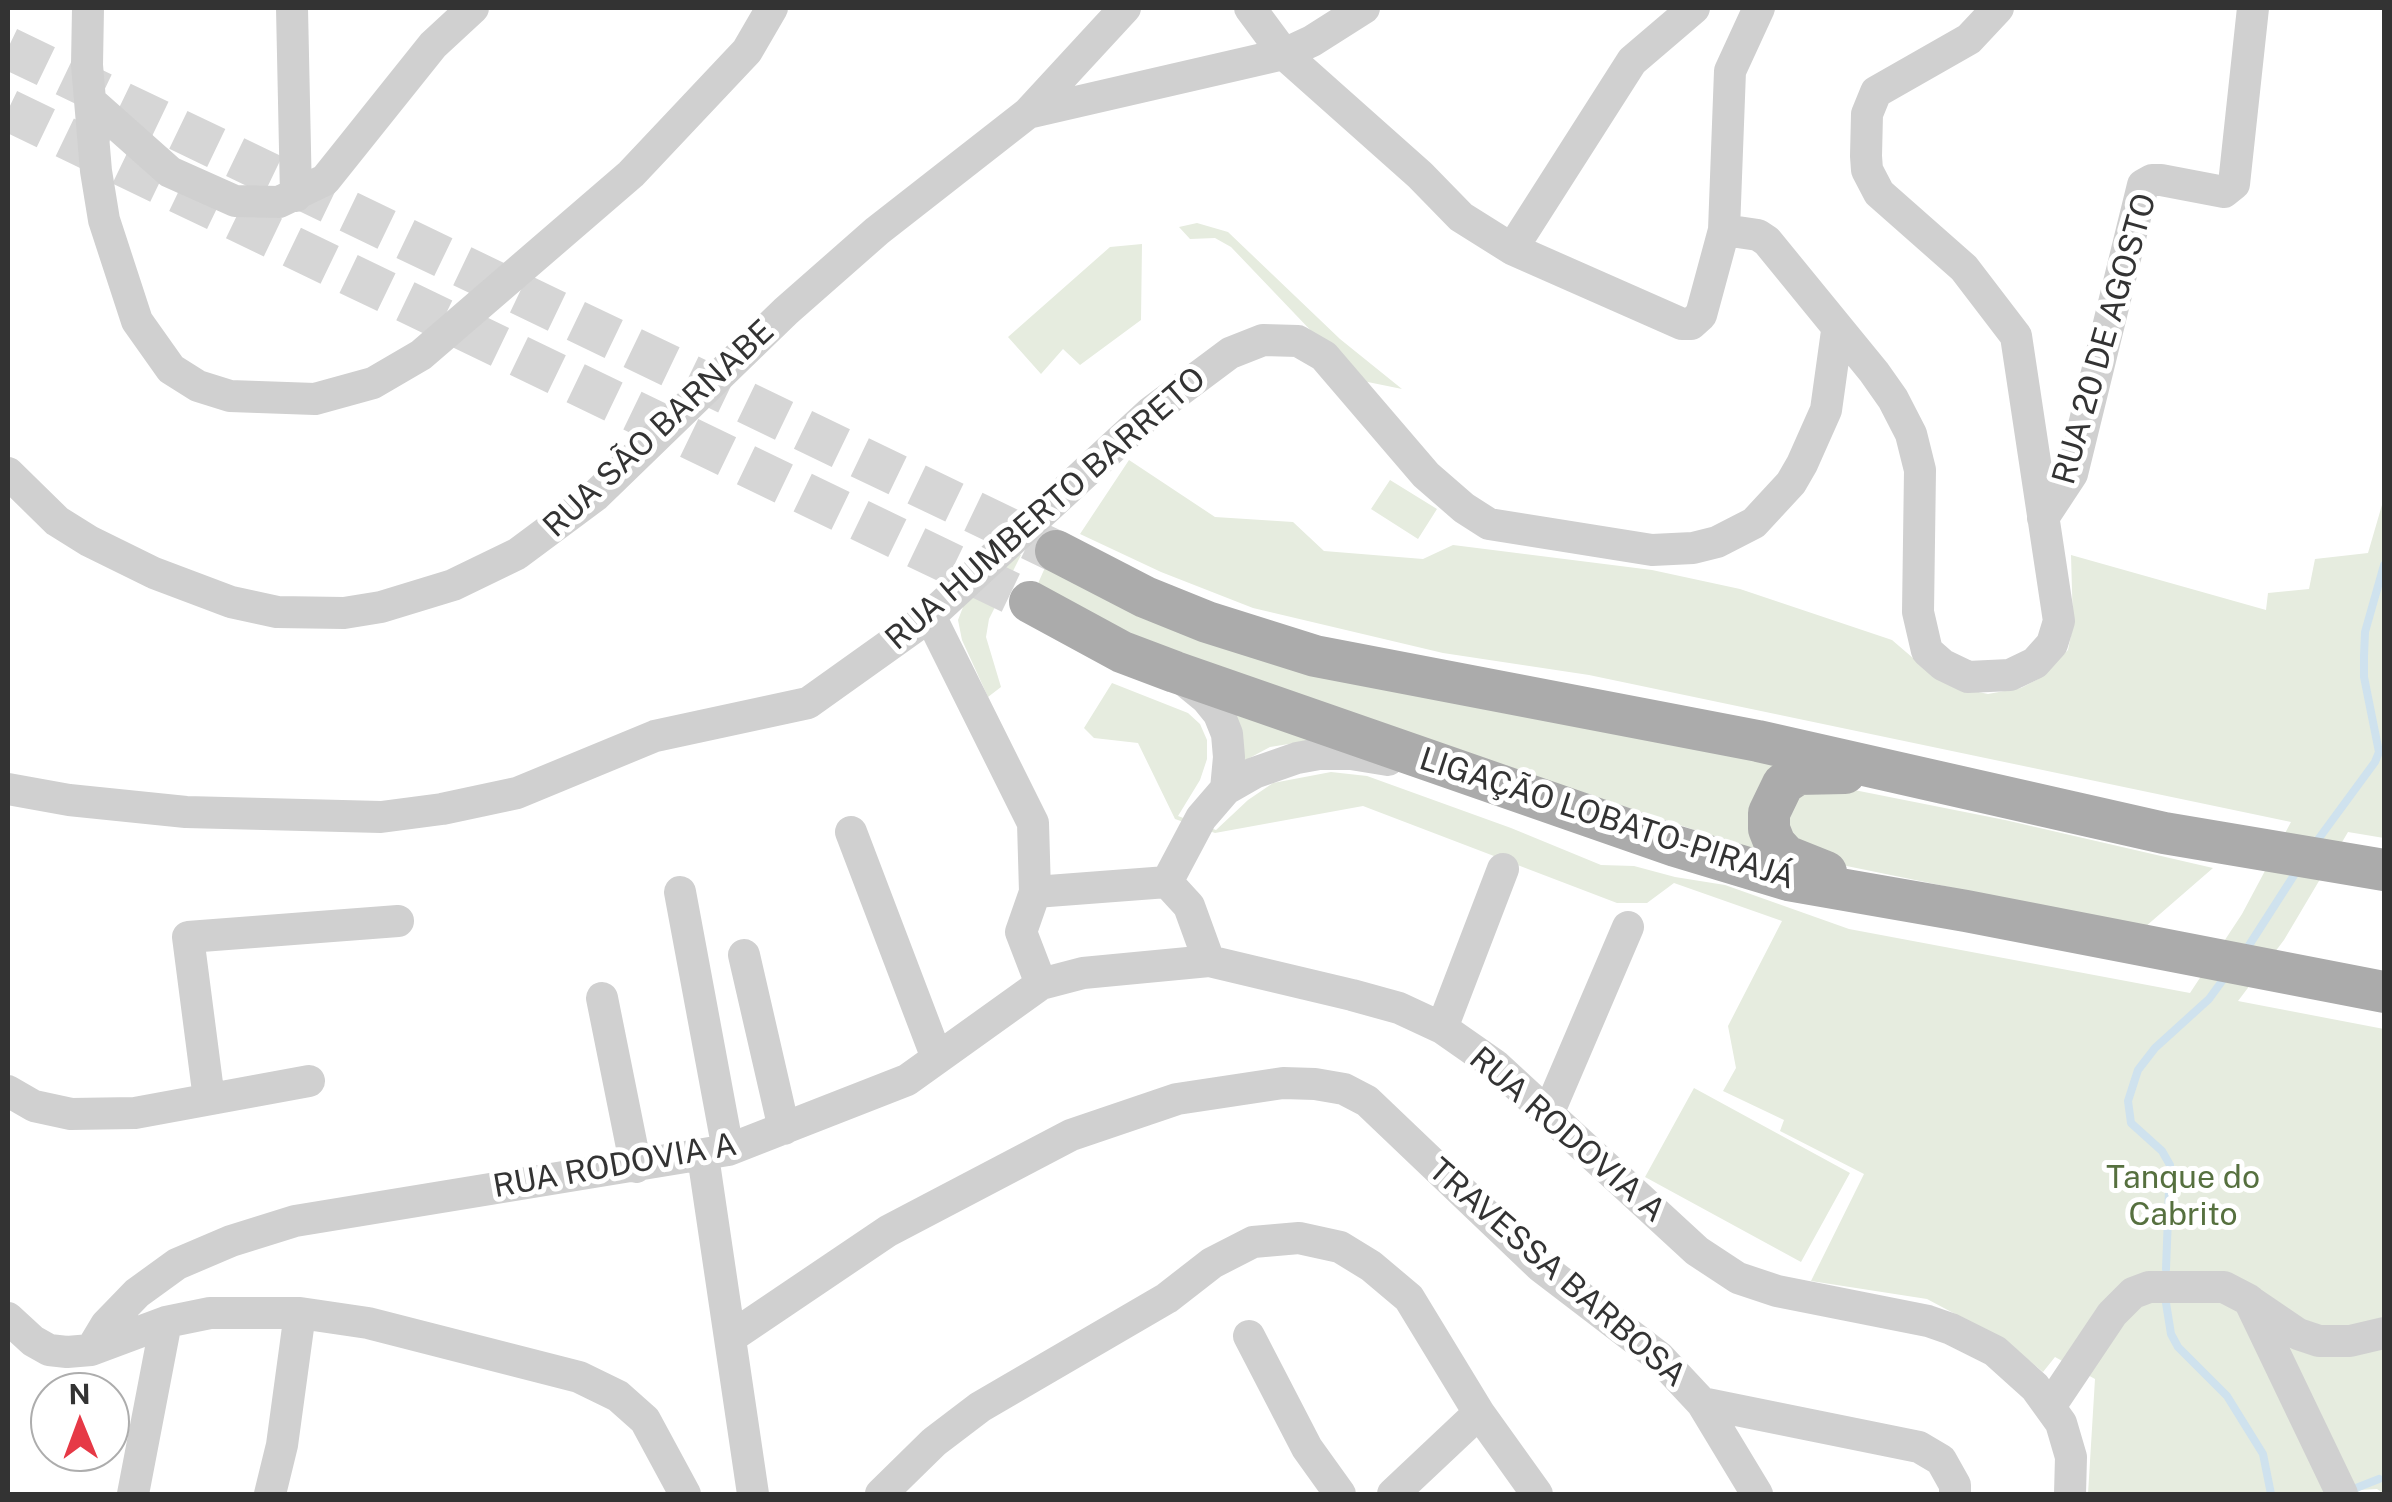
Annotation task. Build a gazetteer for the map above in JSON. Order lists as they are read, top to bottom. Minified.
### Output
{"streets":{"main road":["LIGAÇÃO LOBATO-PIRAJÁ"],"street":["RUA 20 DE AGOSTO","RUA SÃO BARNABE","RUA HUMBERTO BARRETO","RUA RODOVIA A","TRAVESSA BARBOSA"]},"parks":["Tanque do Cabrito"],"north":"top"}
